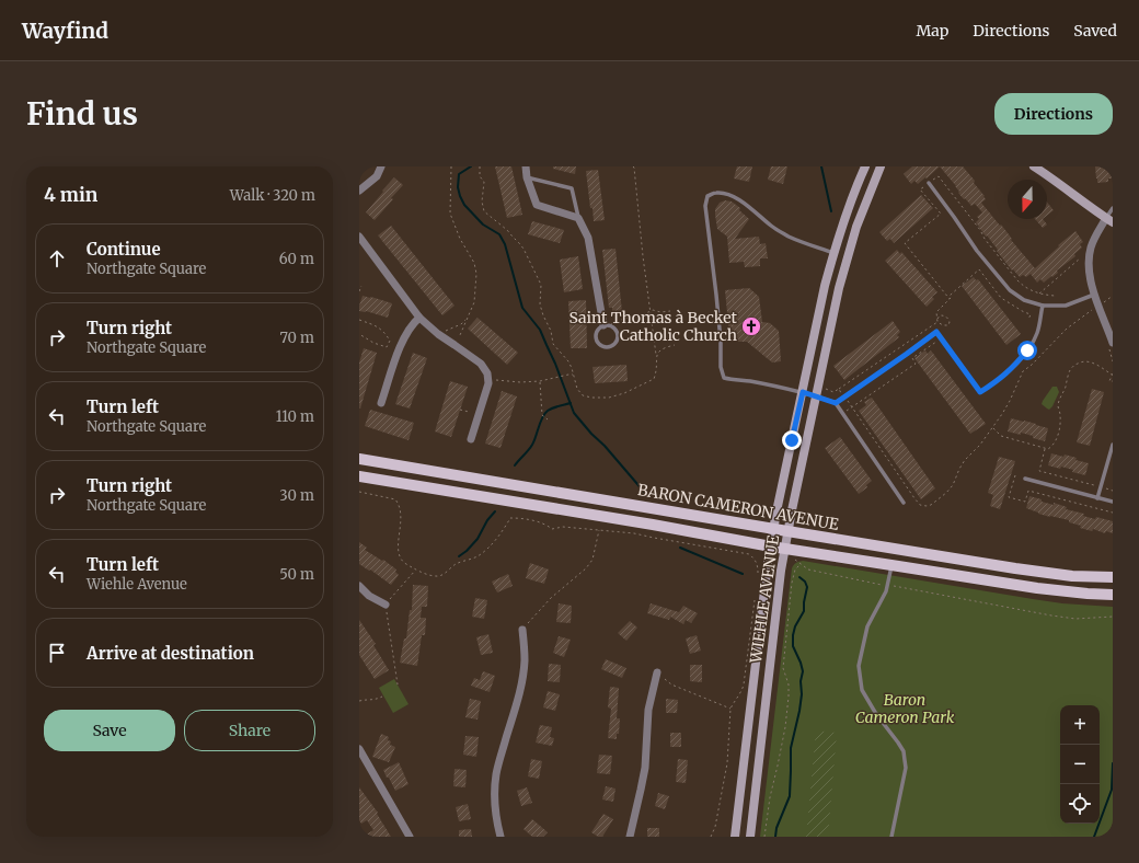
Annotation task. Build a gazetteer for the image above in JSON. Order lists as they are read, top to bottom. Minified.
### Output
{"streets":{"main road":["BARON CAMERON AVENUE","WIEHLE AVENUE"]},"crossings":[["BARON CAMERON AVENUE","WIEHLE AVENUE"]],"parks":["Baron Cameron Park"],"places":{"church":["Saint Thomas à Becket Catholic Church"]},"north":"bottom","page":{"header":"Wayfind","nav":["Map","Directions","Saved"],"buttons":["Directions",["Save","Share"]],"title":"Find us","heading":["4 min","Walk · 320 m"],"list":[["Continue","Northgate Square","60 m"],["Turn right","Northgate Square","70 m"],["Turn left","Northgate Square","110 m"],["Turn right","Northgate Square","30 m"],["Turn left","Wiehle Avenue","50 m"],"Arrive at destination"],"map_buttons":["+","−"]}}
